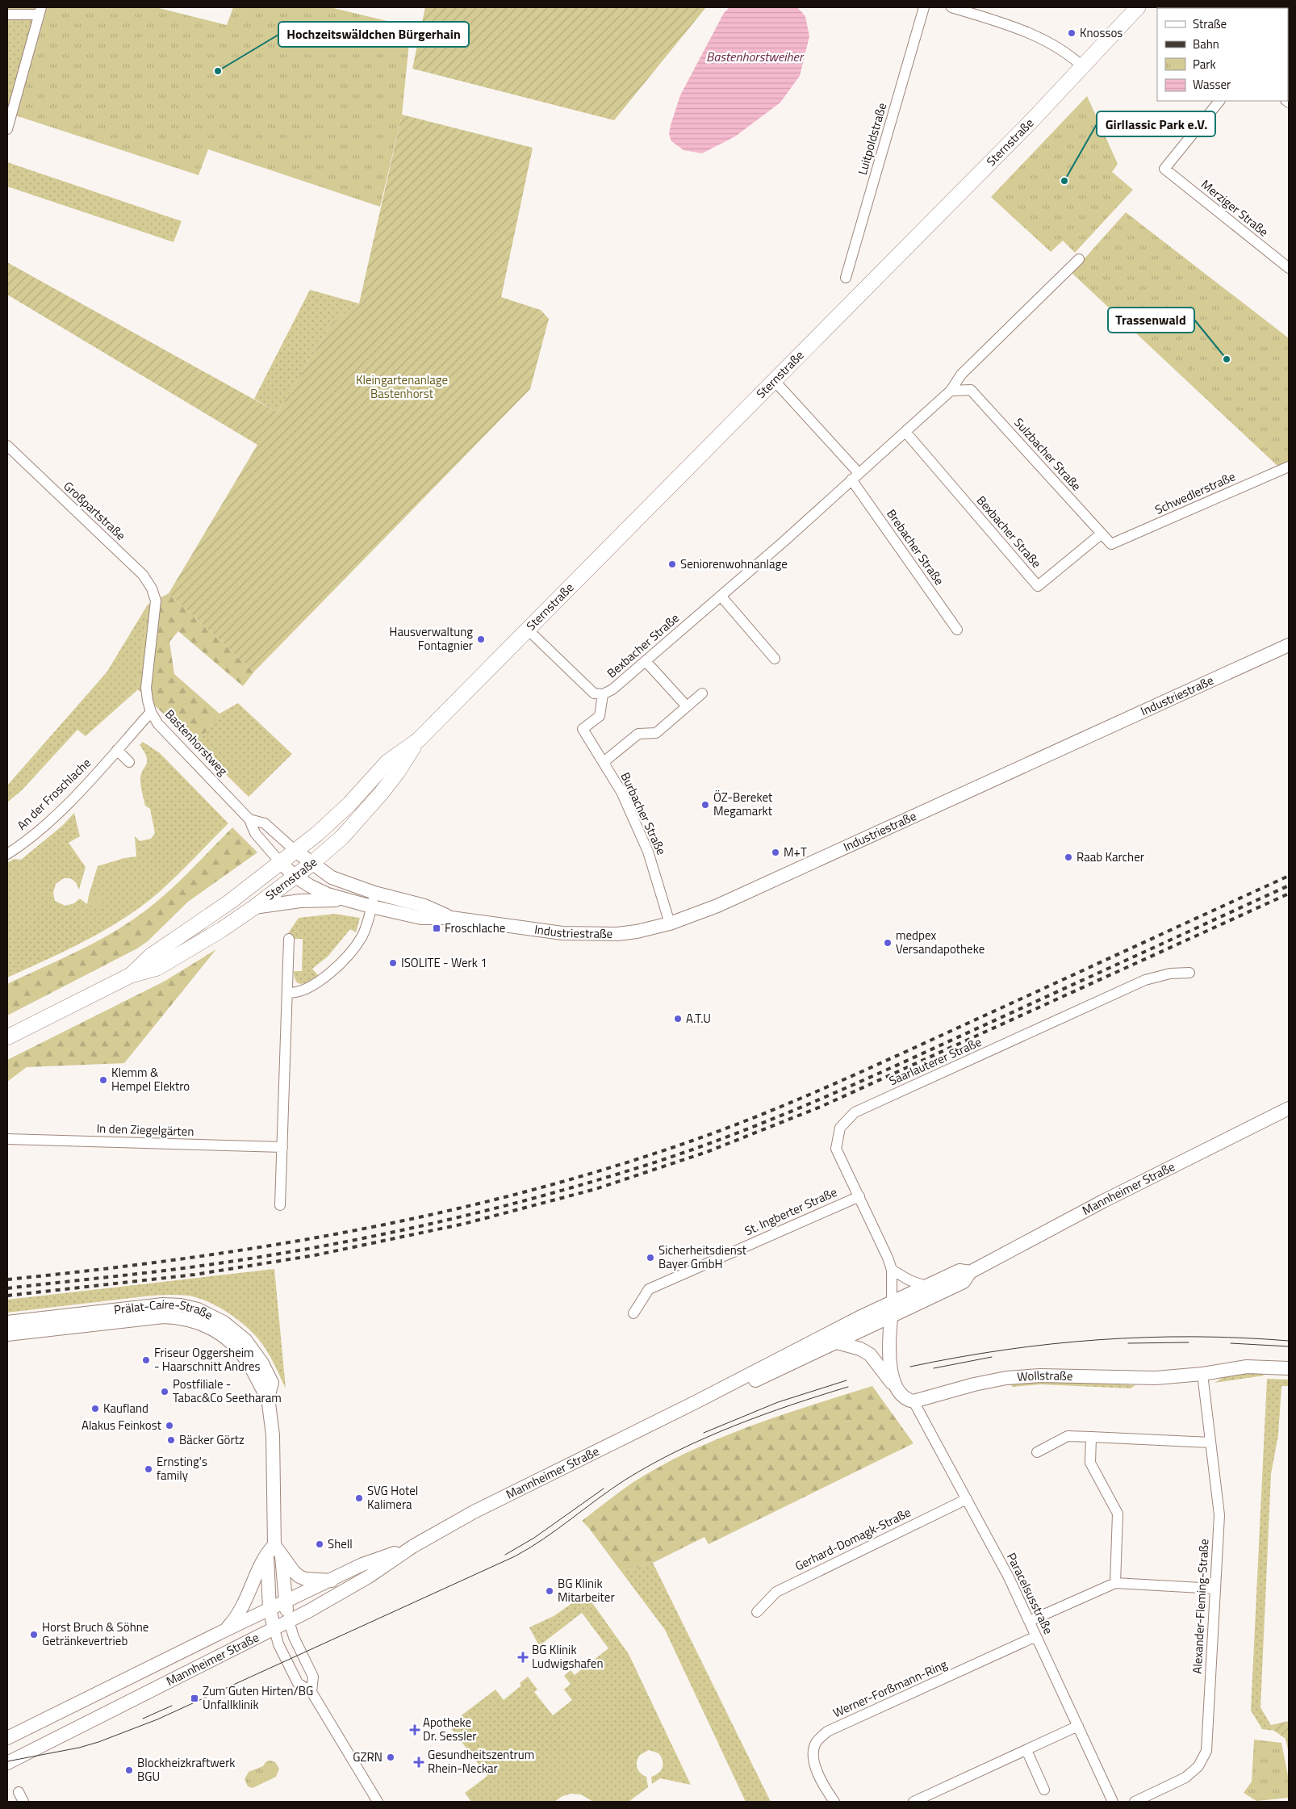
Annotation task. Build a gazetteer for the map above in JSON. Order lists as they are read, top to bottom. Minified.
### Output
{"streets":{"main road":["Sternstraße"],"street":["Luitpoldstraße","Merziger Straße","Sulzbacher Straße","Schwedlerstraße","Großpartstraße","Bexbacher Straße","Brebacher Straße","Industriestraße","Bastenhorstweg","An der Froschlache","Burbacher Straße","Saarlauterer Straße","In den Ziegelgärten","Mannheimer Straße","St. Ingberter Straße","Prälat-Caire-Straße","Wollstraße","Gerhard-Domagk-Straße","Paracelsusstraße","Alexander-Fleming-Straße","Werner-Forßmann-Ring"]},"crossings":[["Sternstraße","Bexbacher Straße"],["Sternstraße","Brebacher Straße"],["Sternstraße","Industriestraße"],["Sternstraße","Bastenhorstweg"],["Sulzbacher Straße","Schwedlerstraße"],["Sulzbacher Straße","Bexbacher Straße"],["Großpartstraße","Bastenhorstweg"],["Bexbacher Straße","Brebacher Straße"],["Bexbacher Straße","Burbacher Straße"],["Industriestraße","Bastenhorstweg"],["Industriestraße","Burbacher Straße"],["Bastenhorstweg","An der Froschlache"],["Saarlauterer Straße","Mannheimer Straße"],["Saarlauterer Straße","St. Ingberter Straße"],["Mannheimer Straße","Prälat-Caire-Straße"],["Wollstraße","Paracelsusstraße"],["Wollstraße","Alexander-Fleming-Straße"],["Gerhard-Domagk-Straße","Paracelsusstraße"],["Paracelsusstraße","Werner-Forßmann-Ring"]],"water":["Bastenhorstweiher"],"parks":["Kleingartenanlage Bastenhorst"],"places":{"other":["Knossos","Hochzeitswäldchen Bürgerhain","Girllassic Park e.V.","Trassenwald","Seniorenwohnanlage","Hausverwaltung Fontagnier","ÖZ-Bereket Megamarkt","M+T","Raab Karcher","medpex Versandapotheke","ISOLITE - Werk 1","A.T.U","Klemm & Hempel Elektro","Sicherheitsdienst Bayer GmbH","Friseur Oggersheim - Haarschnitt Andres","Postfiliale - Tabac&Co Seetharam","Kaufland","Alakus Feinkost","Bäcker Görtz","Ernsting's family","SVG Hotel Kalimera","Shell","BG Klinik Mitarbeiter","Horst Bruch & Söhne Getränkevertrieb","GZRN","Blockheizkraftwerk BGU"],"transit":["Froschlache","Zum Guten Hirten/BG Unfallklinik"],"health":["BG Klinik Ludwigshafen","Apotheke Dr. Sessler","Gesundheitszentrum Rhein-Neckar"]},"legend":["Straße","Bahn","Park","Wasser"]}
